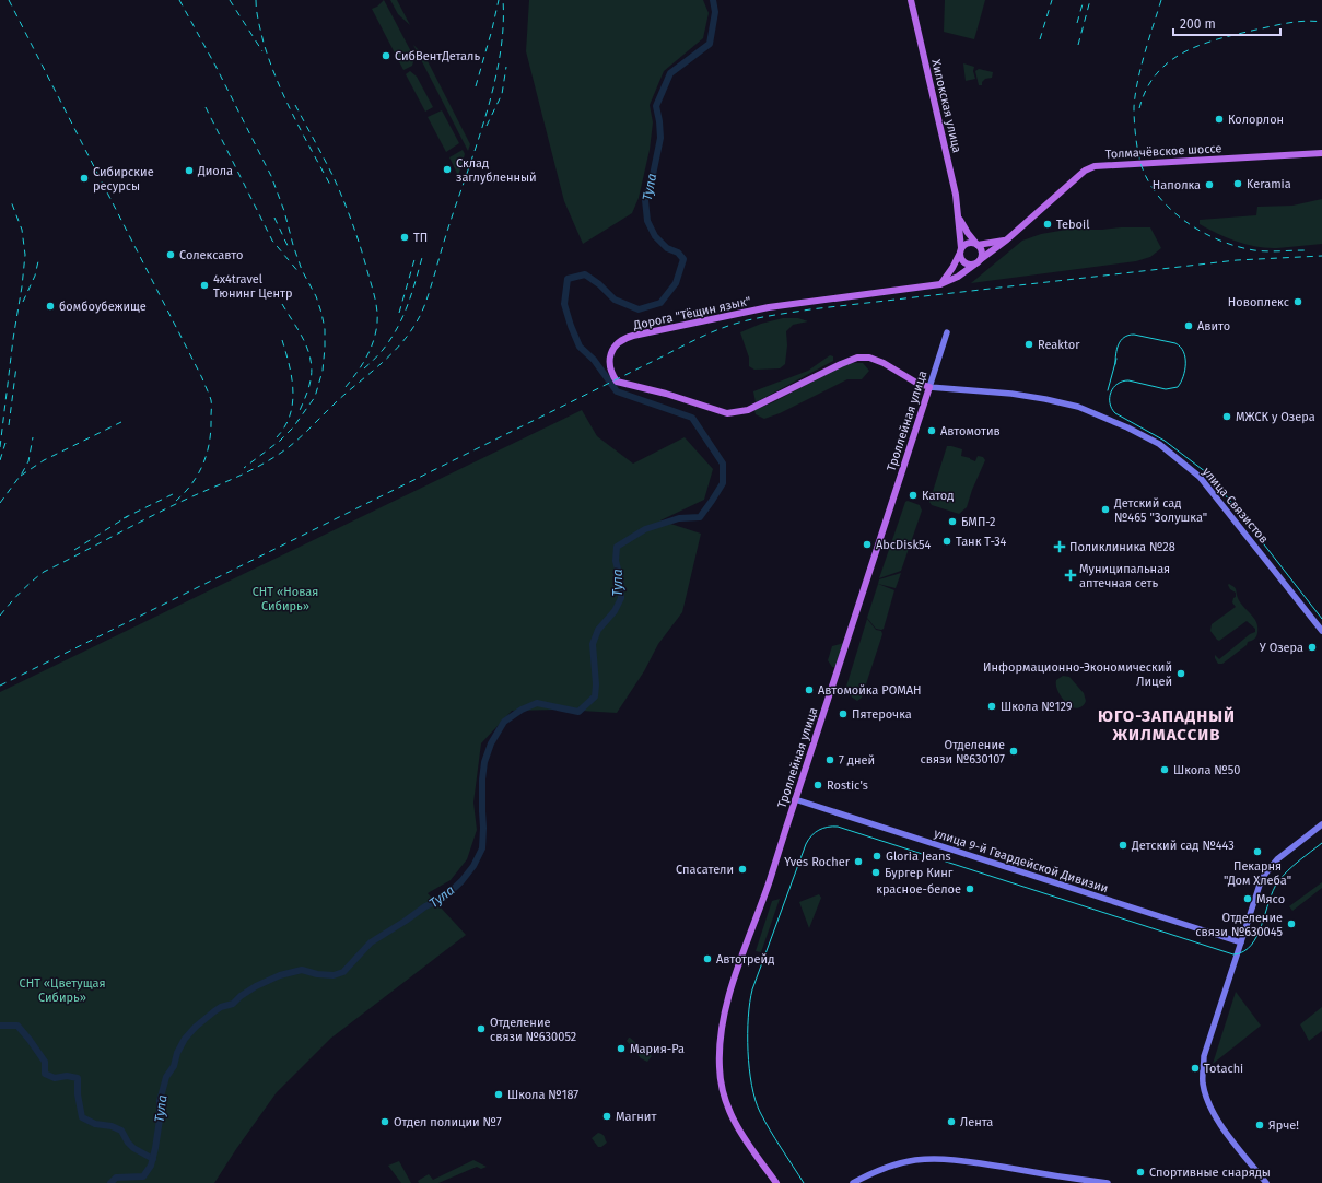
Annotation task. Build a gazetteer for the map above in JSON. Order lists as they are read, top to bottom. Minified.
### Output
{"streets":{"main road":["Хилокская улица","Толмачёвское шоссе","Дорога \"Тёщин язык\"","Троллейная улица","улица Связистов","улица 9-й Гвардейской Дивизии"]},"crossings":[["Хилокская улица","Толмачёвское шоссе"],["Дорога \"Тёщин язык\"","Троллейная улица"],["Дорога \"Тёщин язык\"","улица Связистов"],["Троллейная улица","улица Связистов"],["Троллейная улица","улица 9-й Гвардейской Дивизии"]],"districts":["ЮГО-ЗАПАДНЫЙ ЖИЛМАССИВ"],"water":["Тула"],"parks":["СНТ «Новая Сибирь»","СНТ «Цветущая Сибирь»"],"places":{"other":["СибВентДеталь","Колорлон","Склад заглубленный","Диола","Сибирские ресурсы","Keramia","Наполка","Teboil","ТП","Солексавто","4x4travel Тюнинг Центр","Новоплекс","бомбоубежище","Авито","Reaktor","МЖСК у Озера","Автомотив","Катод","Детский сад №465 \"Золушка\"","БМП-2","Танк Т-34","AbcDisk54","У Озера","Информационно-Экономический Лицей","Автомойка РОМАН","Школа №129","Пятерочка","Отделение связи №630107","7 дней","Школа №50","Rostic's","Детский сад №443","Пекарня \"Дом Хлеба\"","Gloria Jeans","Yves Rocher","Спасатели","Бургер Кинг","красное-белое","Мясо","Отделение связи №630045","Автотрейд","Отделение связи №630052","Мария-Ра","Totachi","Школа №187","Магнит","Отдел полиции №7","Лента","Ярче!","Спортивные снаряды"],"health":["Поликлиника №28","Муниципальная аптечная сеть"]},"scale_bar":"200 m"}
